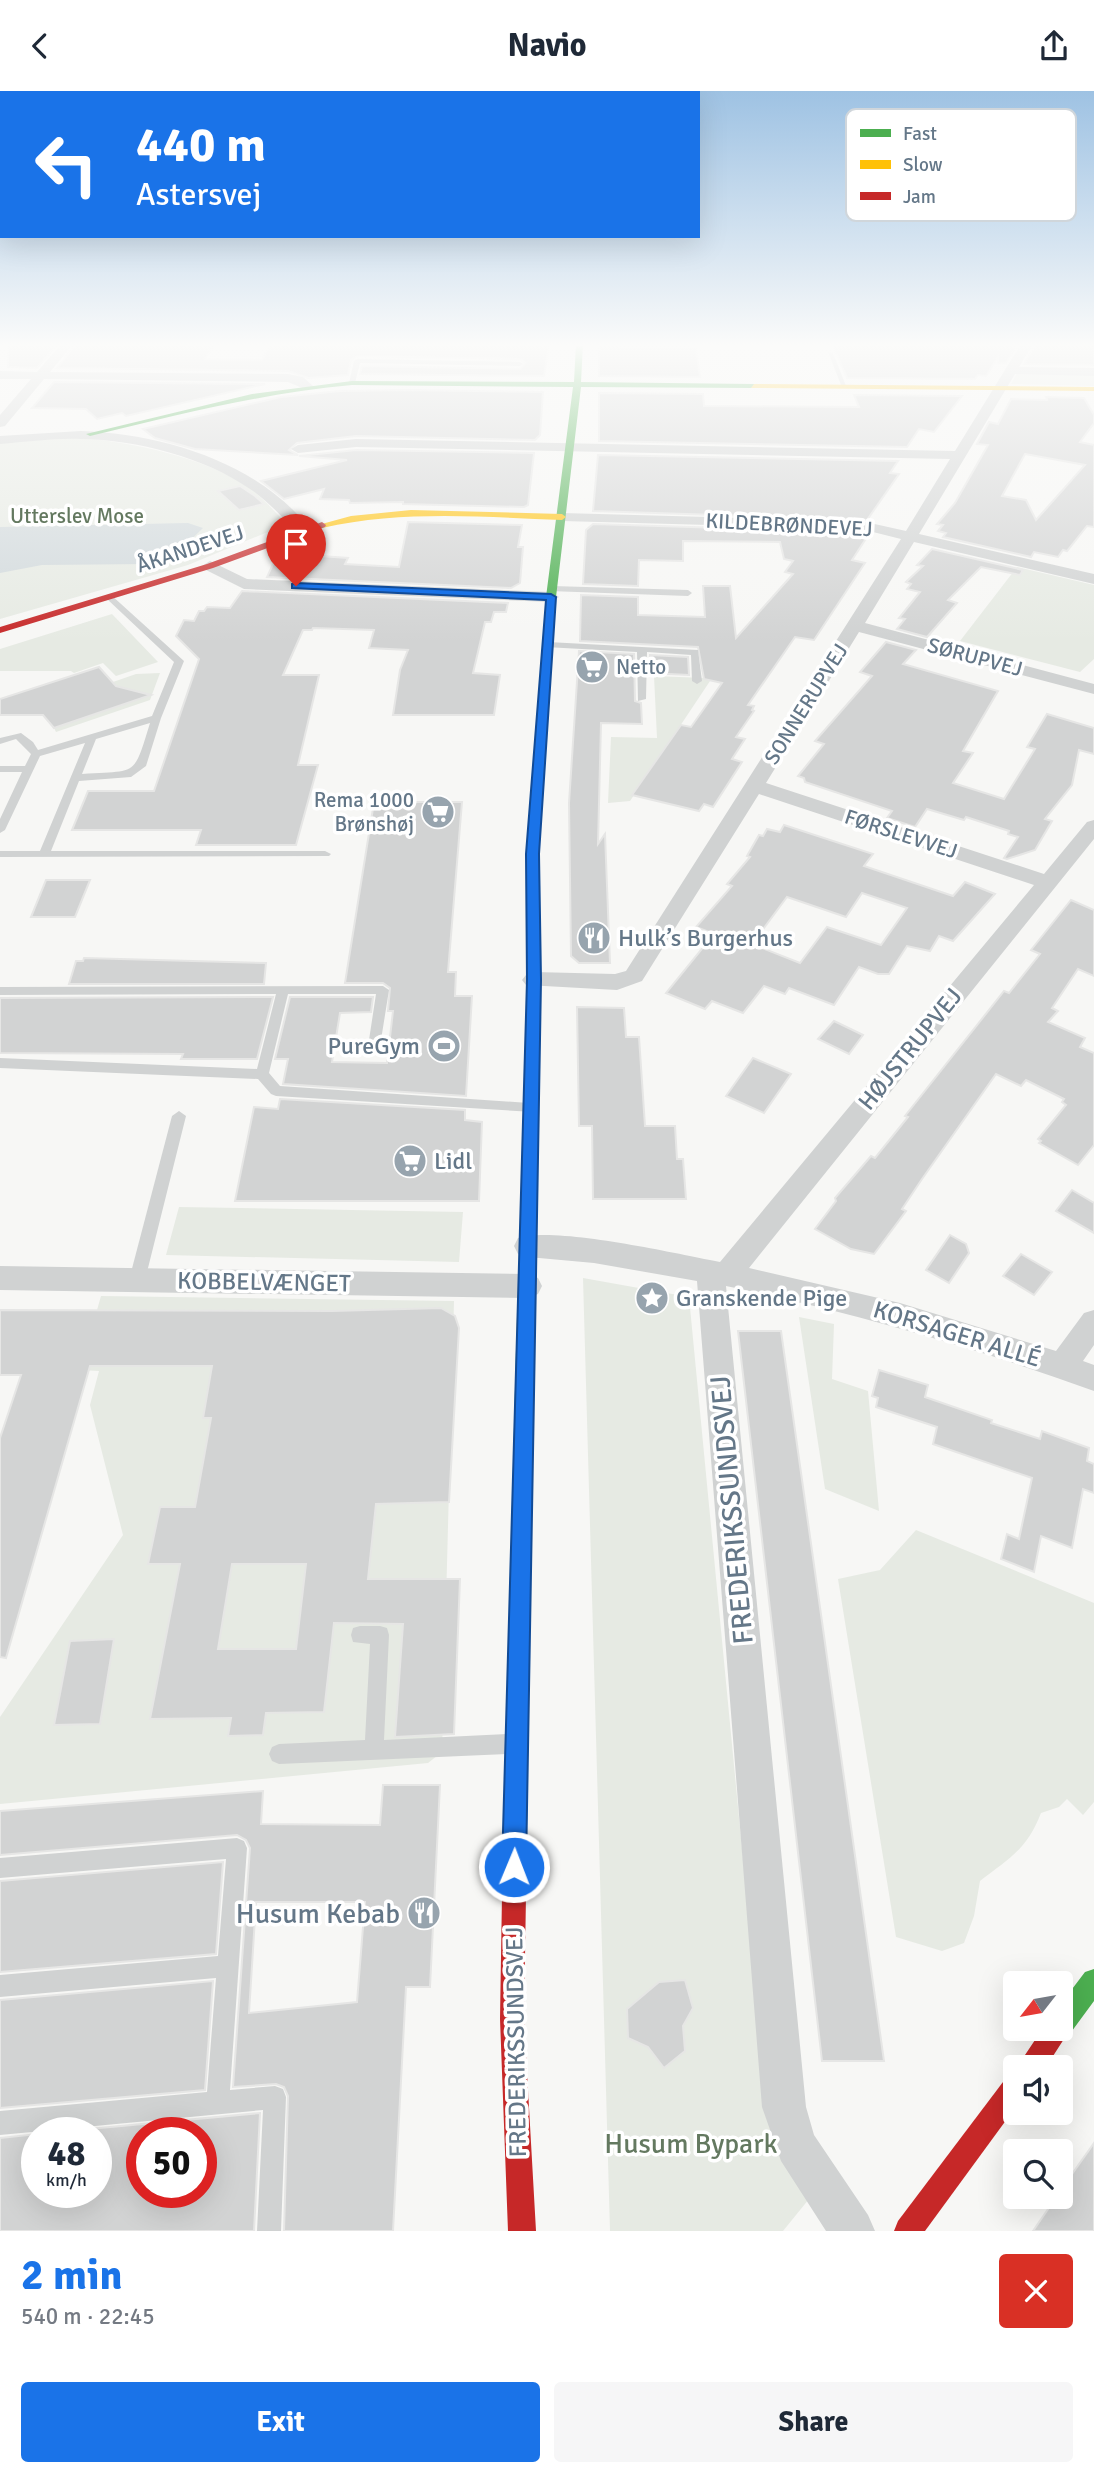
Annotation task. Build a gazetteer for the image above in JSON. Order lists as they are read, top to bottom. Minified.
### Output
{"streets":{"street":["KILDEBRØNDEVEJ","ÅKANDEVEJ","SØRUPVEJ","SONNERUPVEJ","FØRSLEVVEJ","HØJSTRUPVEJ","KOBBELVÆNGET","KORSAGER ALLÉ","FREDERIKSSUNDSVEJ"]},"crossings":[["KILDEBRØNDEVEJ","ÅKANDEVEJ"],["KILDEBRØNDEVEJ","SONNERUPVEJ"],["KILDEBRØNDEVEJ","FREDERIKSSUNDSVEJ"],["ÅKANDEVEJ","FREDERIKSSUNDSVEJ"],["SØRUPVEJ","SONNERUPVEJ"],["SONNERUPVEJ","FØRSLEVVEJ"],["SONNERUPVEJ","FREDERIKSSUNDSVEJ"],["FØRSLEVVEJ","HØJSTRUPVEJ"],["HØJSTRUPVEJ","KORSAGER ALLÉ"],["HØJSTRUPVEJ","FREDERIKSSUNDSVEJ"],["KOBBELVÆNGET","FREDERIKSSUNDSVEJ"],["KORSAGER ALLÉ","FREDERIKSSUNDSVEJ"]],"parks":["Utterslev Mose","Husum Bypark"],"places":{"supermarket":["Netto","Rema 1000 Brønshøj","Lidl"],"restaurant":["Hulk’s Burgerhus","Husum Kebab"],"sports":["PureGym"],"place":["Granskende Pige"]},"legend":["Fast","Slow","Jam"],"north":"bottom left","page":{"header":"Navio","turn":["440 m","Astersvej"],"speed":"48 km/h","limit":"50","heading":["2 min","540 m · 22:45"],"buttons":["Exit","Share"]}}
